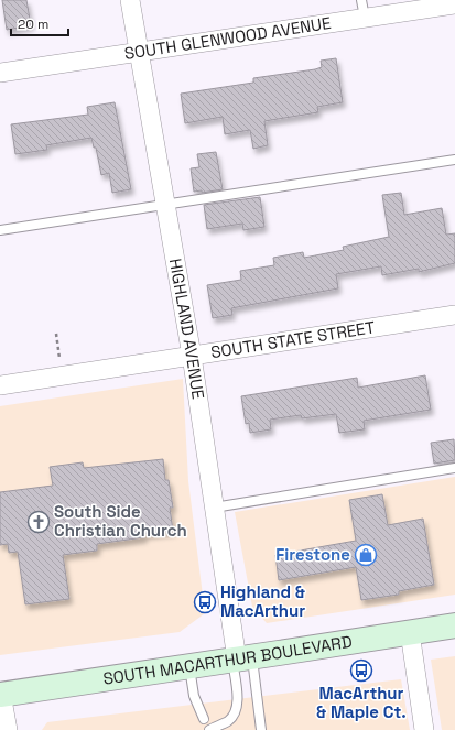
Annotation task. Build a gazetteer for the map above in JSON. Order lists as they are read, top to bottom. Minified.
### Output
{"streets":{"main road":["SOUTH MACARTHUR BOULEVARD"],"street":["SOUTH GLENWOOD AVENUE","HIGHLAND AVENUE","SOUTH STATE STREET"]},"crossings":[["SOUTH GLENWOOD AVENUE","HIGHLAND AVENUE"],["HIGHLAND AVENUE","SOUTH STATE STREET"],["HIGHLAND AVENUE","SOUTH MACARTHUR BOULEVARD"]],"places":{"church":["South Side Christian Church"],"shop":["Firestone"],"bus stop":["Highland & MacArthur","MacArthur & Maple Ct."]},"scale_bar":"20 m"}
